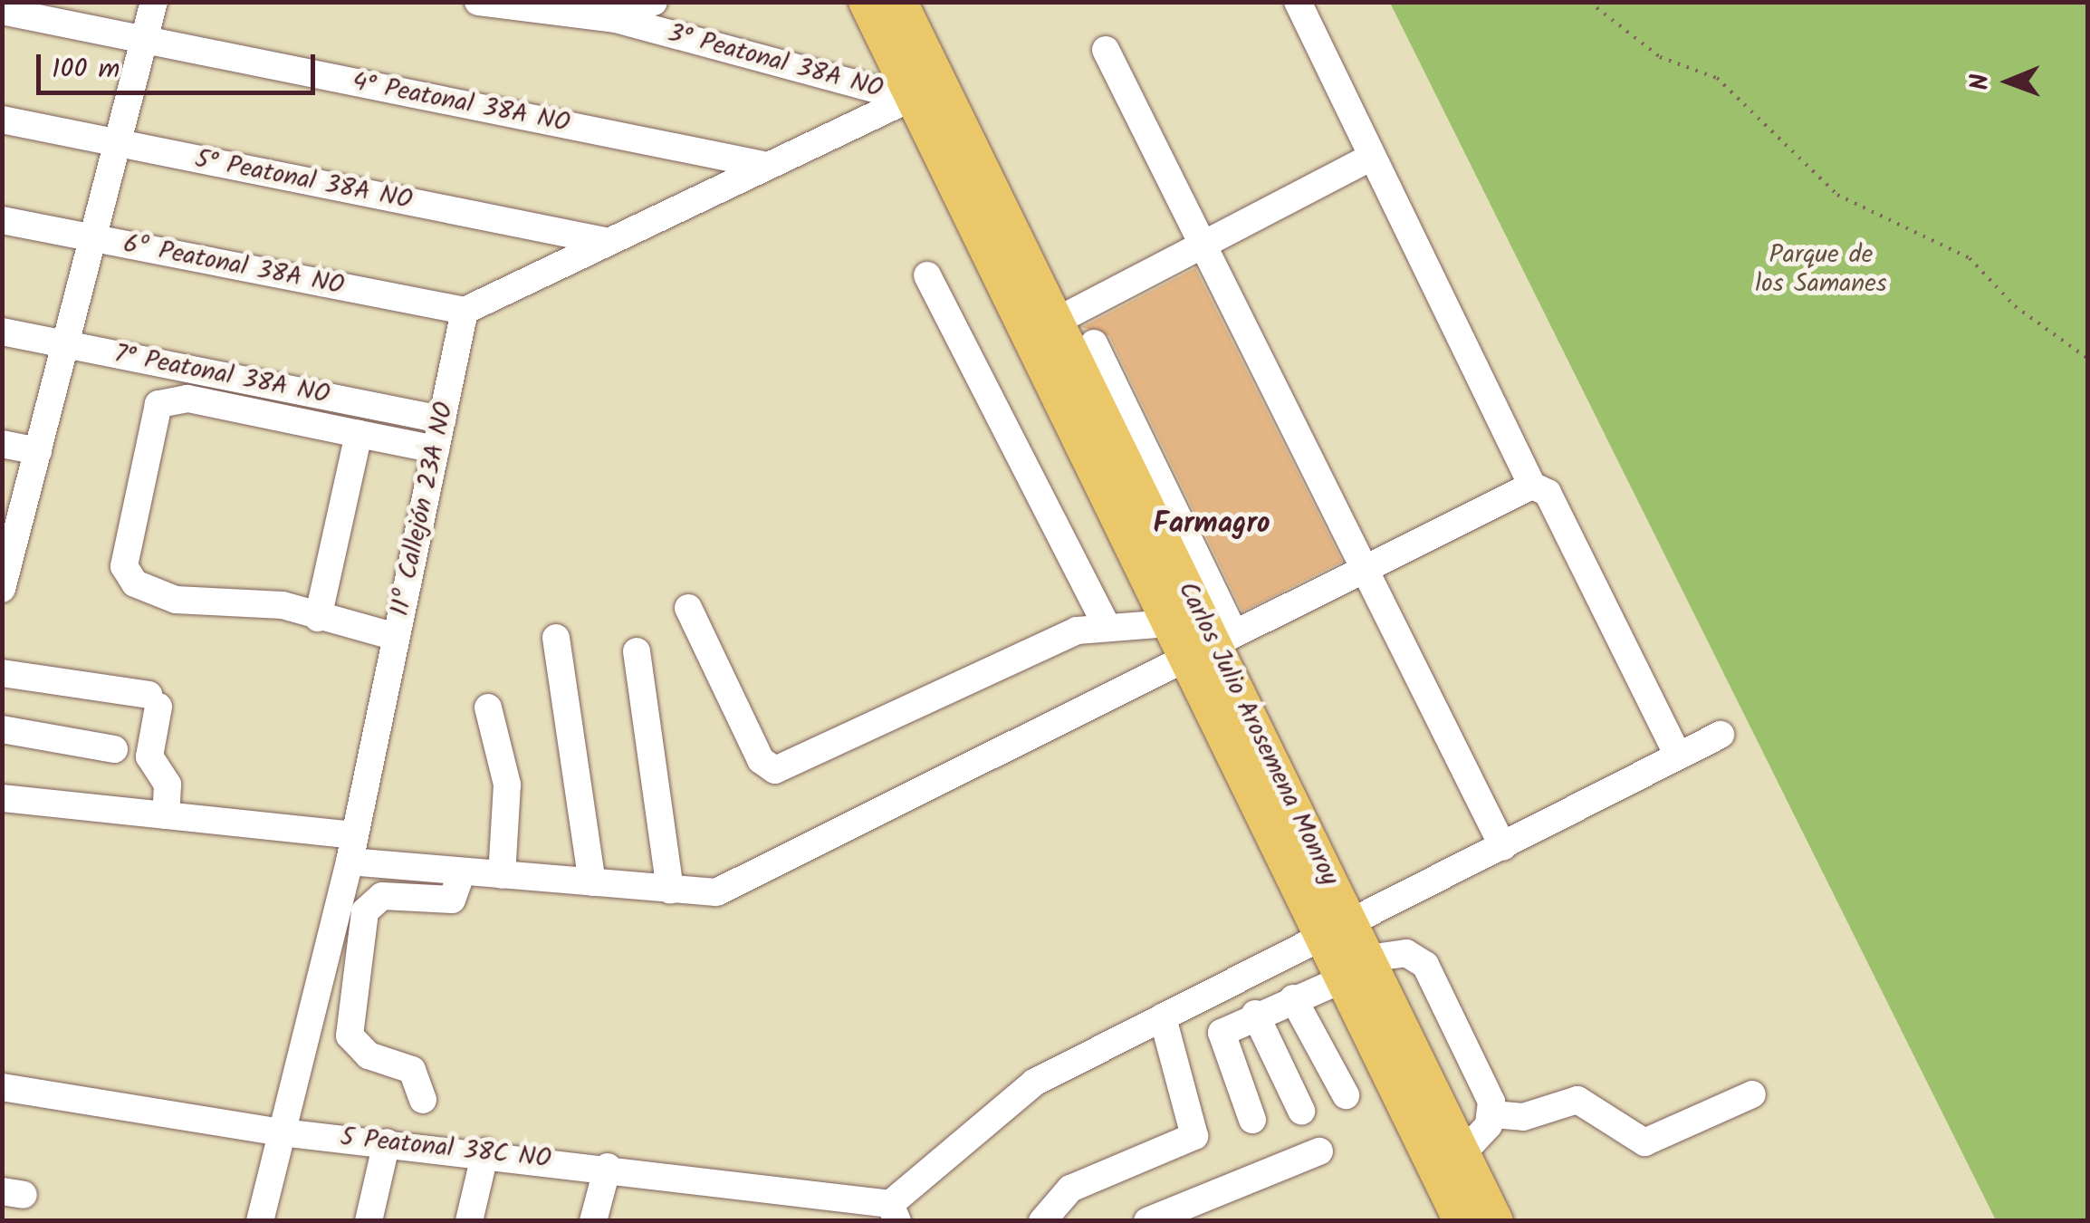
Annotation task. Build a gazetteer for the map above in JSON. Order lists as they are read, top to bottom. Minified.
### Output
{"streets":{"main road":["Carlos Julio Arosemena Monroy"],"street":["3° Peatonal 38A NO","4° Peatonal 38A NO","5° Peatonal 38A NO","6º Peatonal 38A NO","7° Peatonal 38A NO","11º Callejón 23A NO","5 Peatonal 38C NO"]},"crossings":[["3° Peatonal 38A NO","Carlos Julio Arosemena Monroy"],["6º Peatonal 38A NO","11º Callejón 23A NO"],["7° Peatonal 38A NO","11º Callejón 23A NO"],["11º Callejón 23A NO","5 Peatonal 38C NO"]],"districts":["Farmagro"],"parks":["Parque de los Samanes"],"scale_bar":"100 m","north":"left"}
